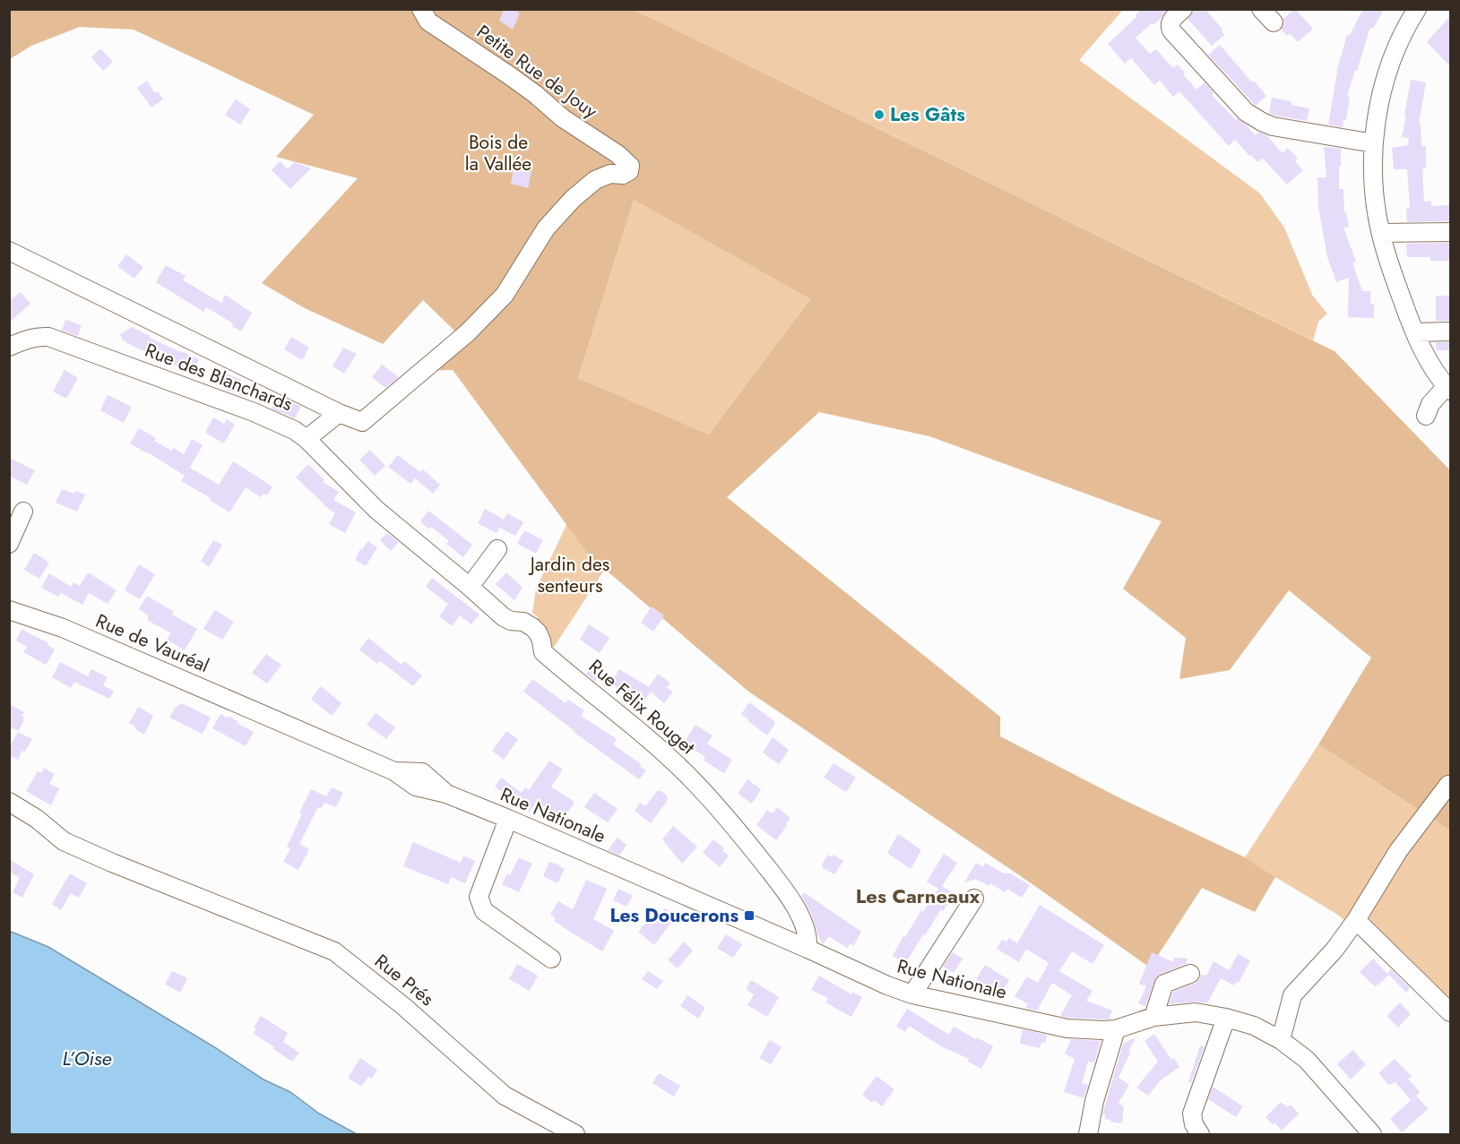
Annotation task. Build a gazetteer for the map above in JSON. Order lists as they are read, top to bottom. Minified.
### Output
{"streets":{"street":["Petite Rue de Jouy","Rue des Blanchards","Rue de Vauréal","Rue Félix Rouget","Rue Nationale","Rue Prés"]},"crossings":[["Rue des Blanchards","Rue Félix Rouget"],["Rue de Vauréal","Rue Nationale"],["Rue Félix Rouget","Rue Nationale"]],"districts":["Les Carneaux"],"water":["L’Oise"],"parks":["Bois de la Vallée","Jardin des senteurs"],"places":{"other":["Les Gâts"],"transit":["Les Doucerons"]}}
